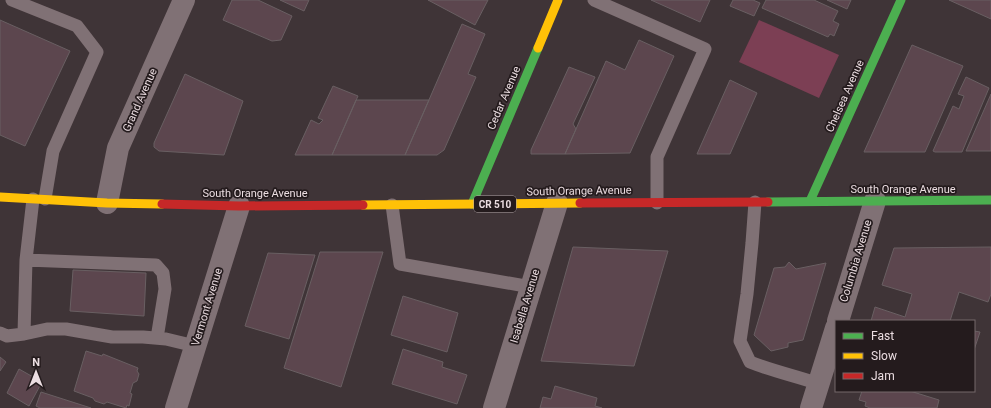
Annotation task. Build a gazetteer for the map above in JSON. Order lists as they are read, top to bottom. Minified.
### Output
{"streets":{"main road":["Chelsea Avenue","Cedar Avenue","South Orange Avenue","CR 510"],"street":["Grand Avenue","Columbia Avenue","Isabella Avenue","Vermont Avenue"]},"crossings":[["Chelsea Avenue","South Orange Avenue"],["Cedar Avenue","South Orange Avenue"],["Grand Avenue","South Orange Avenue"],["South Orange Avenue","Columbia Avenue"],["South Orange Avenue","Isabella Avenue"],["South Orange Avenue","Vermont Avenue"]],"legend":["Fast","Slow","Jam"],"north":"top"}
